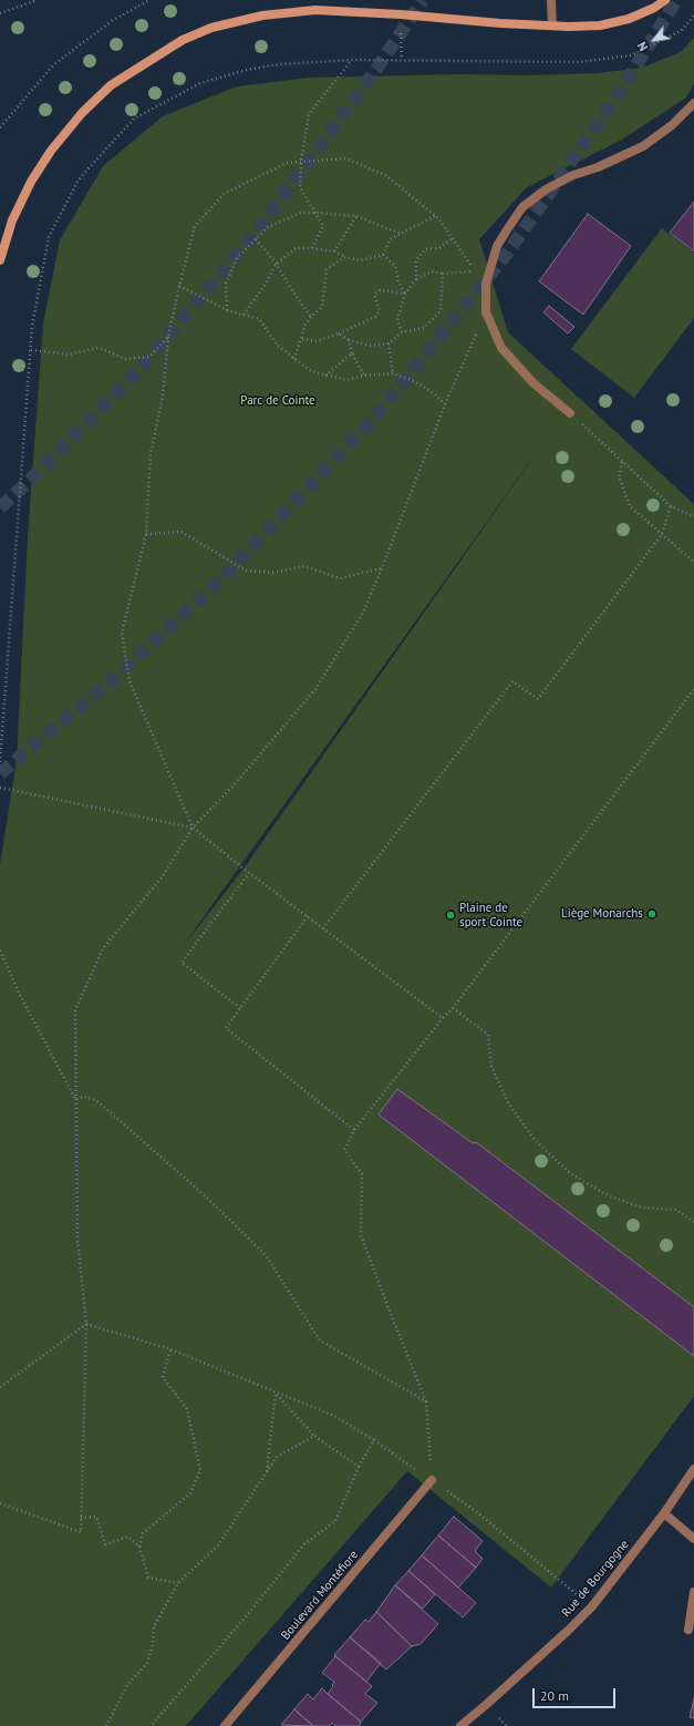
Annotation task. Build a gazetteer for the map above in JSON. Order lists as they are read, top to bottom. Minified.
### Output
{"streets":{"street":["Rue de Bourgogne","Boulevard Montéfiore"]},"parks":["Parc de Cointe"],"places":["Liège Monarchs","Plaine de sport Cointe"],"scale_bar":"20 m","north":"bottom left"}
